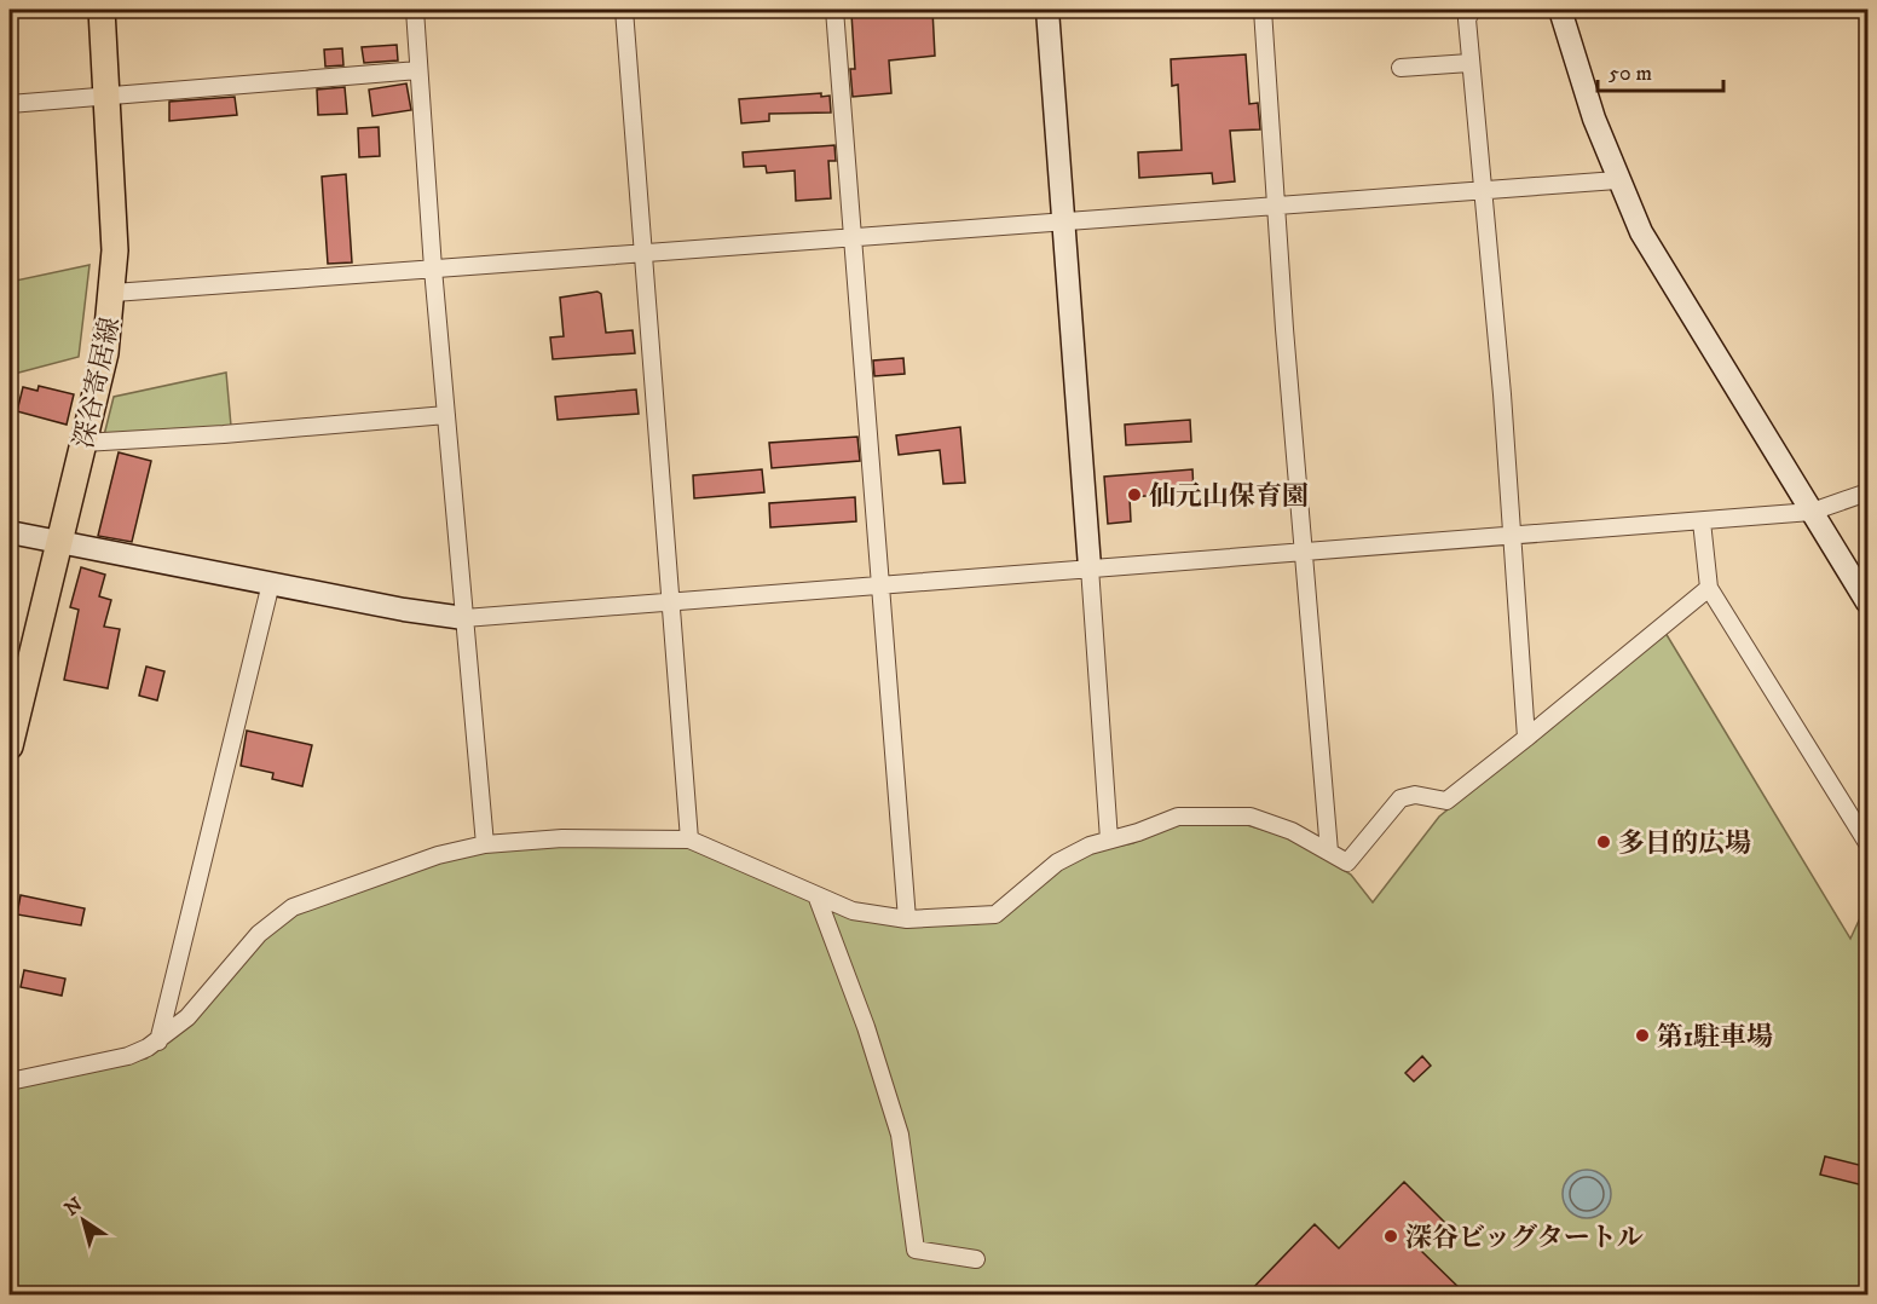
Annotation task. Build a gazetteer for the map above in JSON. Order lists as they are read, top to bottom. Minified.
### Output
{"streets":{"main road":["深谷寄居線"]},"places":["仙元山保育園","多目的広場","第1駐車場","深谷ビッグタートル"],"scale_bar":"50 m","north":"top left"}
